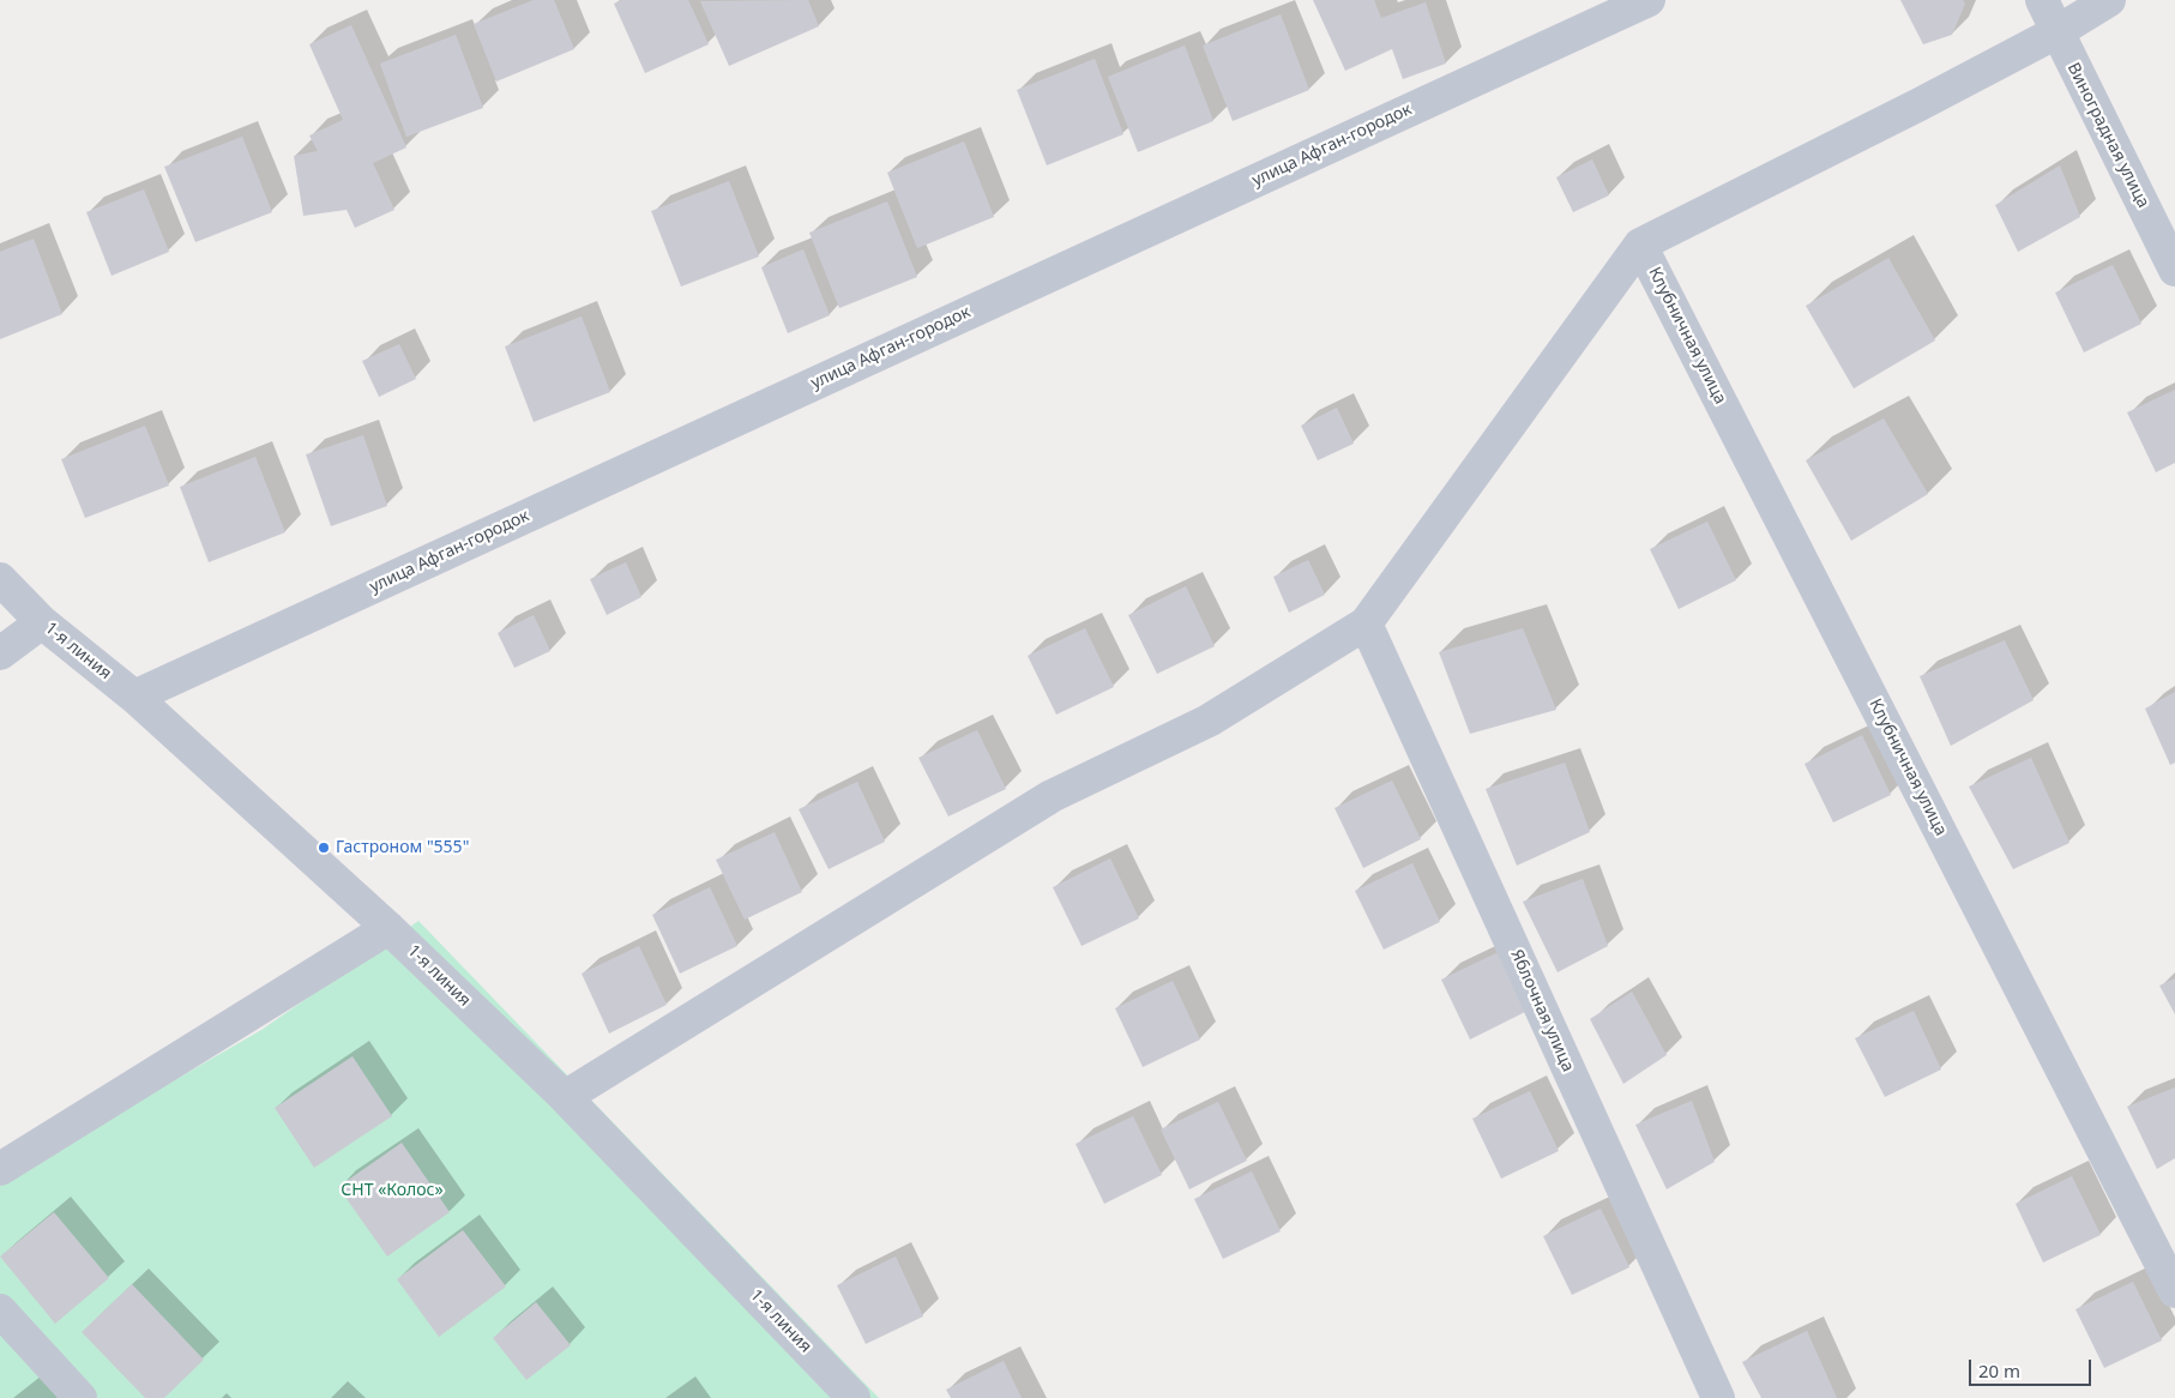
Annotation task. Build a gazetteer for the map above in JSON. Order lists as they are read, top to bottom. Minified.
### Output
{"streets":{"street":["Виноградная улица","улица Афган-городок","Клубничная улица","1-я линия","Яблочная улица"]},"crossings":[["улица Афган-городок","1-я линия"]],"parks":["СНТ «Колос»"],"places":["Гастроном \"555\""],"scale_bar":"20 m"}
